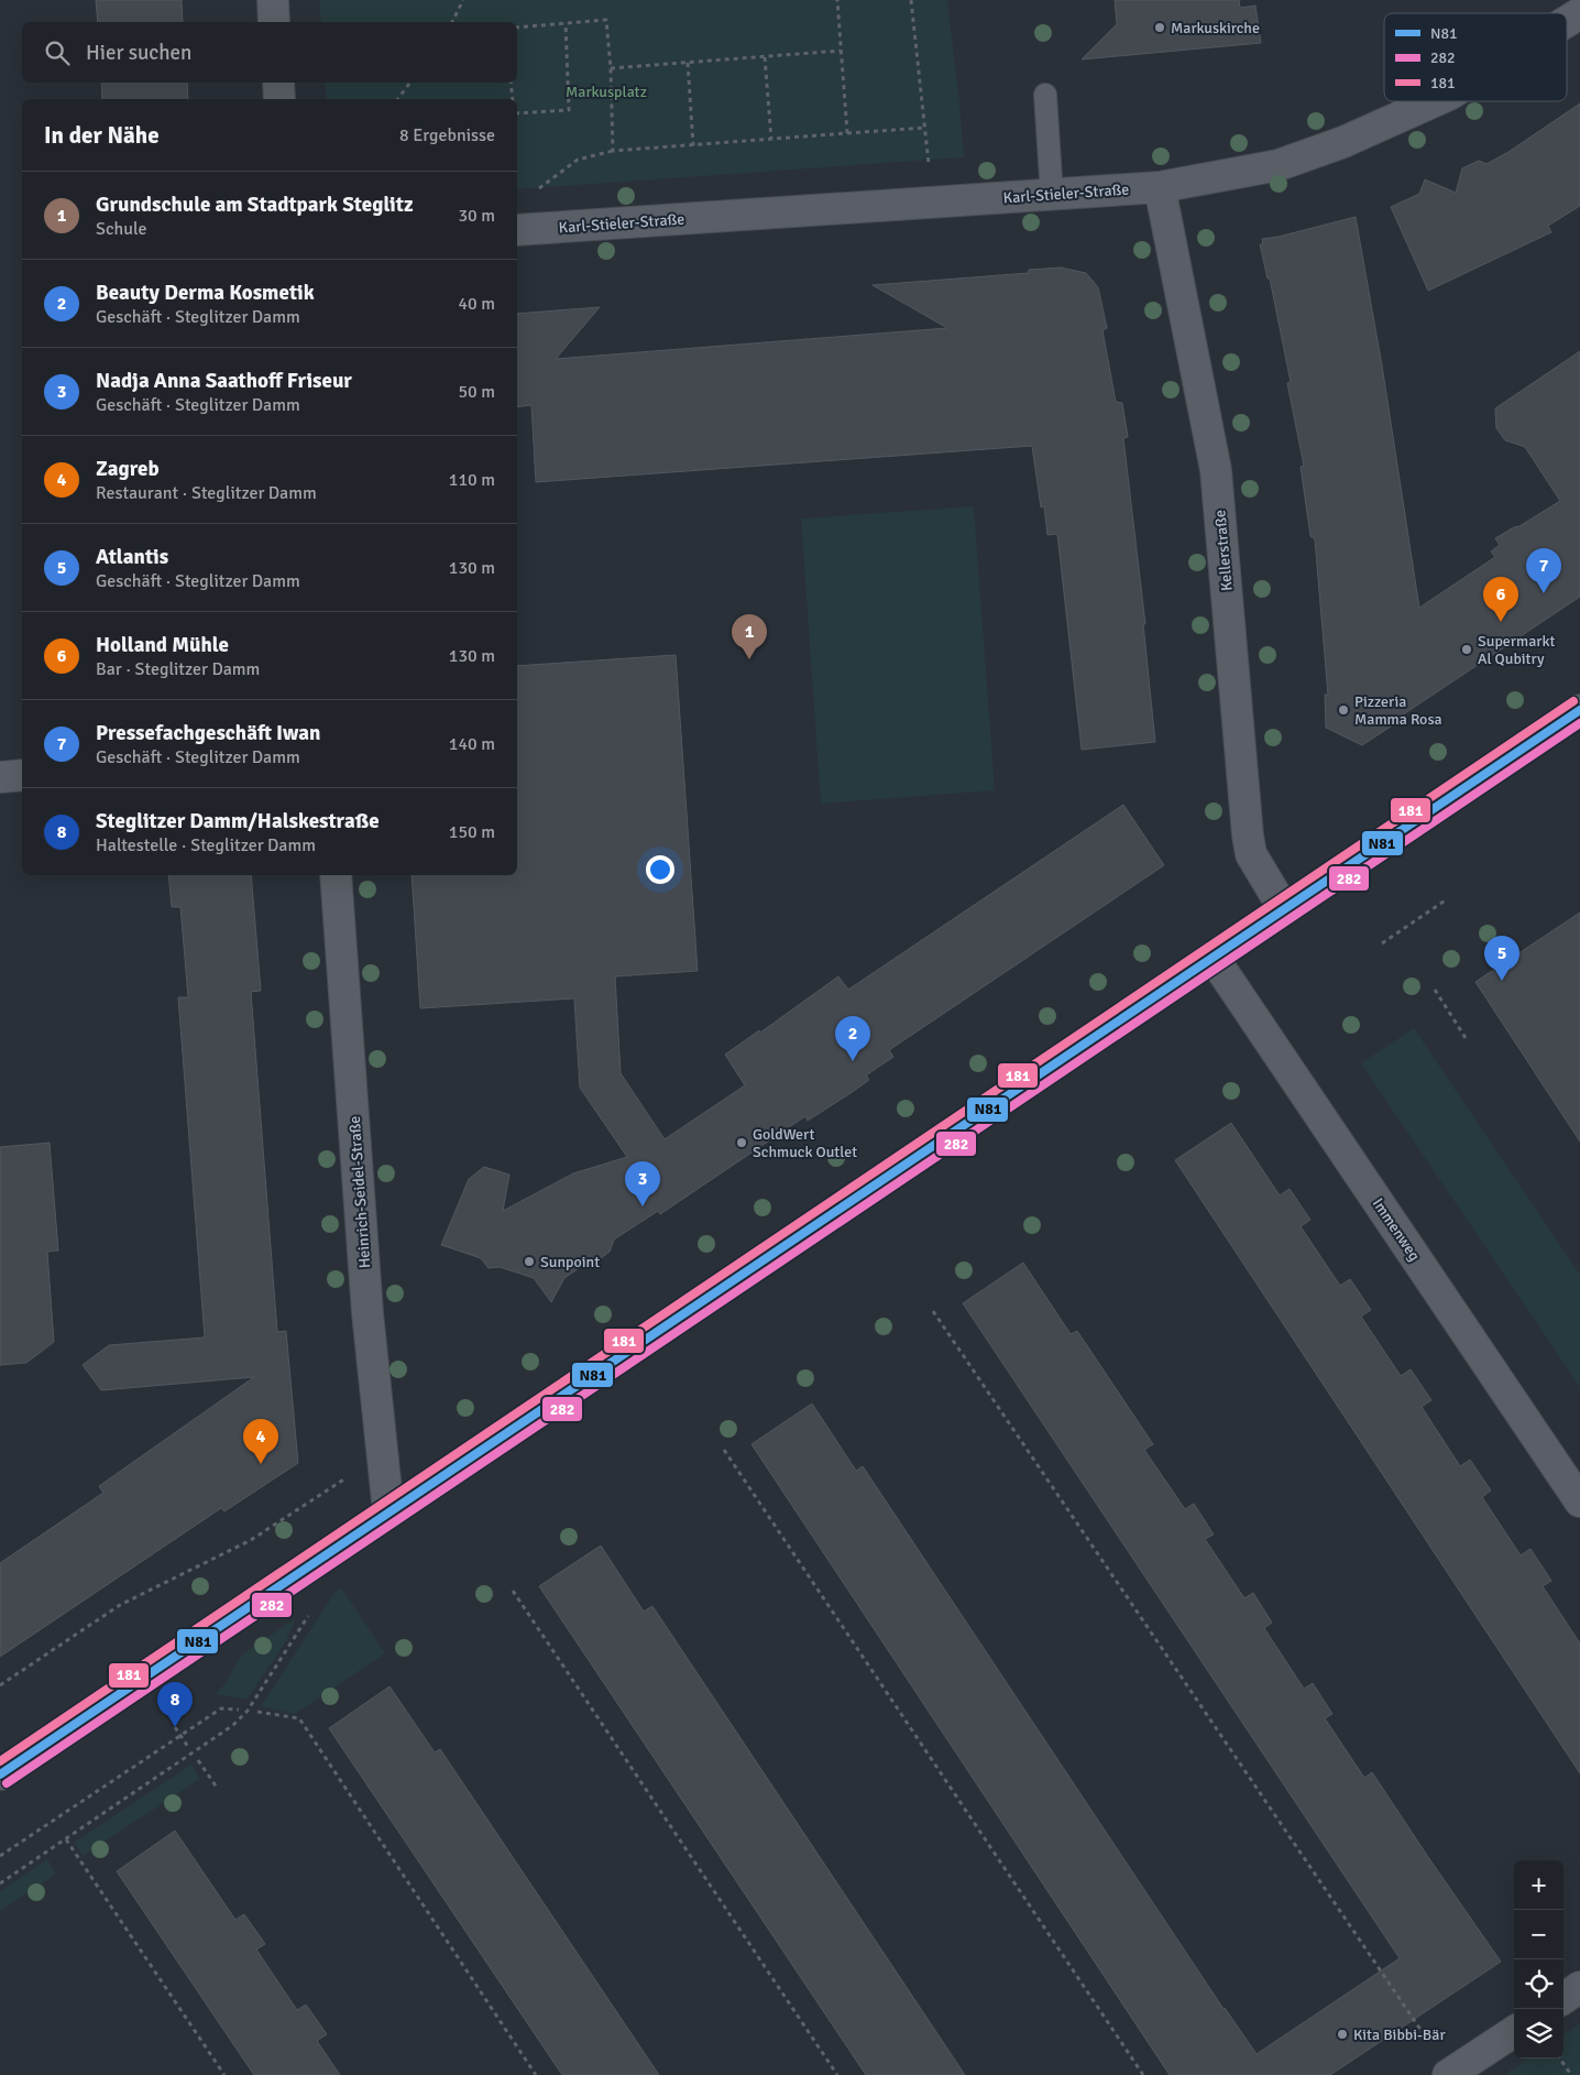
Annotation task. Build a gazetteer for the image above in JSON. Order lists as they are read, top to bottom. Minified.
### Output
{"streets":{"street":["Karl-Stieler-Straße","Kellerstraße","Heinrich-Seidel-Straße","Immenweg"]},"crossings":[["Karl-Stieler-Straße","Kellerstraße"]],"parks":["Markusplatz"],"places":["Markuskirche","Supermarkt Al Qubitry","Pizzeria Mamma Rosa","GoldWert Schmuck Outlet","Sunpoint","Kita Bibbi-Bär"],"lines":["transit line 181","transit line N81","transit line 282"],"legend":["N81","282","181"],"page":{"search":"Hier suchen","heading":["In der Nähe","8 Ergebnisse"],"list":[{"mark":"1","name":"Grundschule am Stadtpark Steglitz","note":"Schule","value":"30 m"},{"mark":"2","name":"Beauty Derma Kosmetik","note":"Geschäft · Steglitzer Damm","value":"40 m"},{"mark":"3","name":"Nadja Anna Saathoff Friseur","note":"Geschäft · Steglitzer Damm","value":"50 m"},{"mark":"4","name":"Zagreb","note":"Restaurant · Steglitzer Damm","value":"110 m"},{"mark":"5","name":"Atlantis","note":"Geschäft · Steglitzer Damm","value":"130 m"},{"mark":"6","name":"Holland Mühle","note":"Bar · Steglitzer Damm","value":"130 m"},{"mark":"7","name":"Pressefachgeschäft Iwan","note":"Geschäft · Steglitzer Damm","value":"140 m"},{"mark":"8","name":"Steglitzer Damm/Halskestraße","note":"Haltestelle · Steglitzer Damm","value":"150 m"}],"pins":["7","6","1","5","2","3","4","8"],"map_buttons":["+","−"]}}
